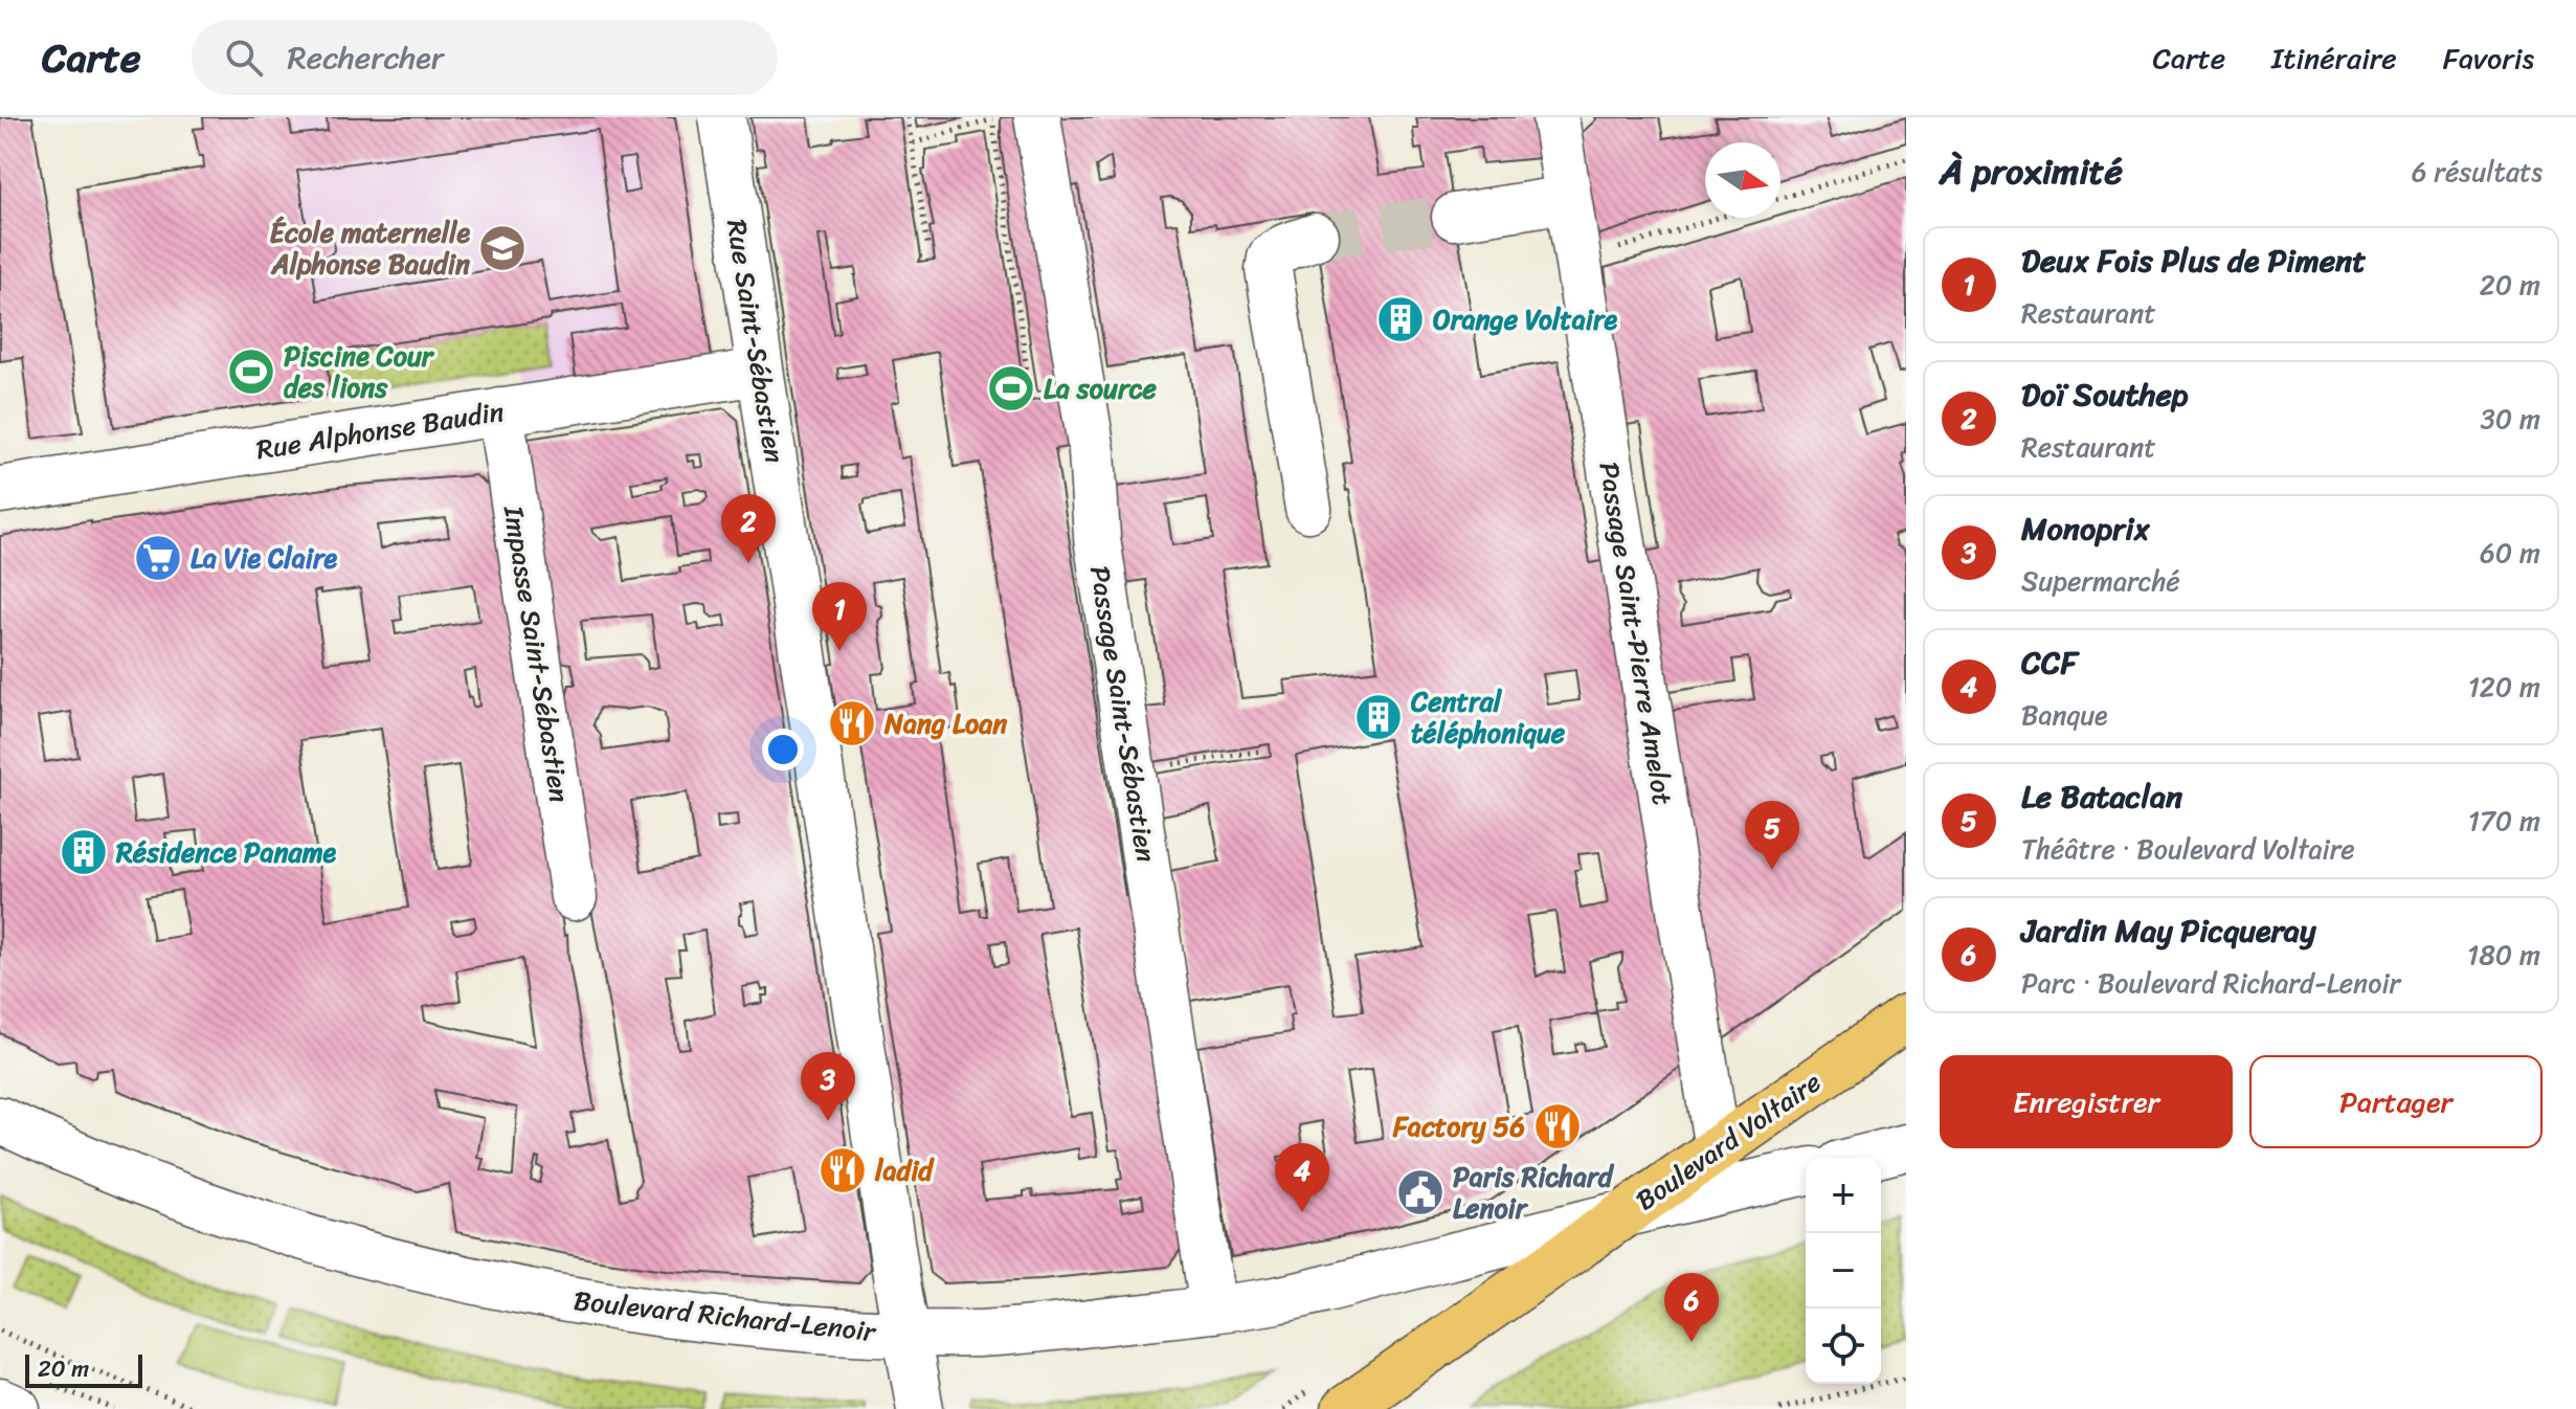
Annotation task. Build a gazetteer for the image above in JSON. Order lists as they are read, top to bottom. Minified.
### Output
{"streets":{"main road":["Boulevard Voltaire"],"street":["Rue Saint-Sébastien","Rue Alphonse Baudin","Passage Saint-Pierre Amelot","Impasse Saint-Sébastien","Passage Saint-Sébastien","Boulevard Richard-Lenoir"]},"crossings":[["Rue Saint-Sébastien","Rue Alphonse Baudin"],["Rue Saint-Sébastien","Boulevard Richard-Lenoir"],["Rue Alphonse Baudin","Impasse Saint-Sébastien"],["Passage Saint-Pierre Amelot","Boulevard Voltaire"],["Passage Saint-Sébastien","Boulevard Richard-Lenoir"],["Boulevard Voltaire","Boulevard Richard-Lenoir"]],"places":{"school or university":["École maternelle Alphonse Baudin"],"building":["Orange Voltaire","Central téléphonique","Résidence Paname"],"sports":["Piscine Cour des lions","La source"],"supermarket":["La Vie Claire"],"restaurant":["Nang Loan","Factory 56","ladid"],"public building":["Paris Richard Lenoir"]},"scale_bar":"20 m","north":"right","page":{"header":"Carte","search":"Rechercher","nav":["Carte","Itinéraire","Favoris"],"heading":["À proximité","6 résultats"],"list":[{"mark":"1","name":"Deux Fois Plus de Piment","note":"Restaurant","value":"20 m"},{"mark":"2","name":"Doï Southep","note":"Restaurant","value":"30 m"},{"mark":"3","name":"Monoprix","note":"Supermarché","value":"60 m"},{"mark":"4","name":"CCF","note":"Banque","value":"120 m"},{"mark":"5","name":"Le Bataclan","note":"Théâtre · Boulevard Voltaire","value":"170 m"},{"mark":"6","name":"Jardin May Picqueray","note":"Parc · Boulevard Richard-Lenoir","value":"180 m"}],"pins":["2","1","5","3","4","6"],"buttons":["Enregistrer","Partager"],"map_buttons":["+","−"],"scale":"20 m"}}
